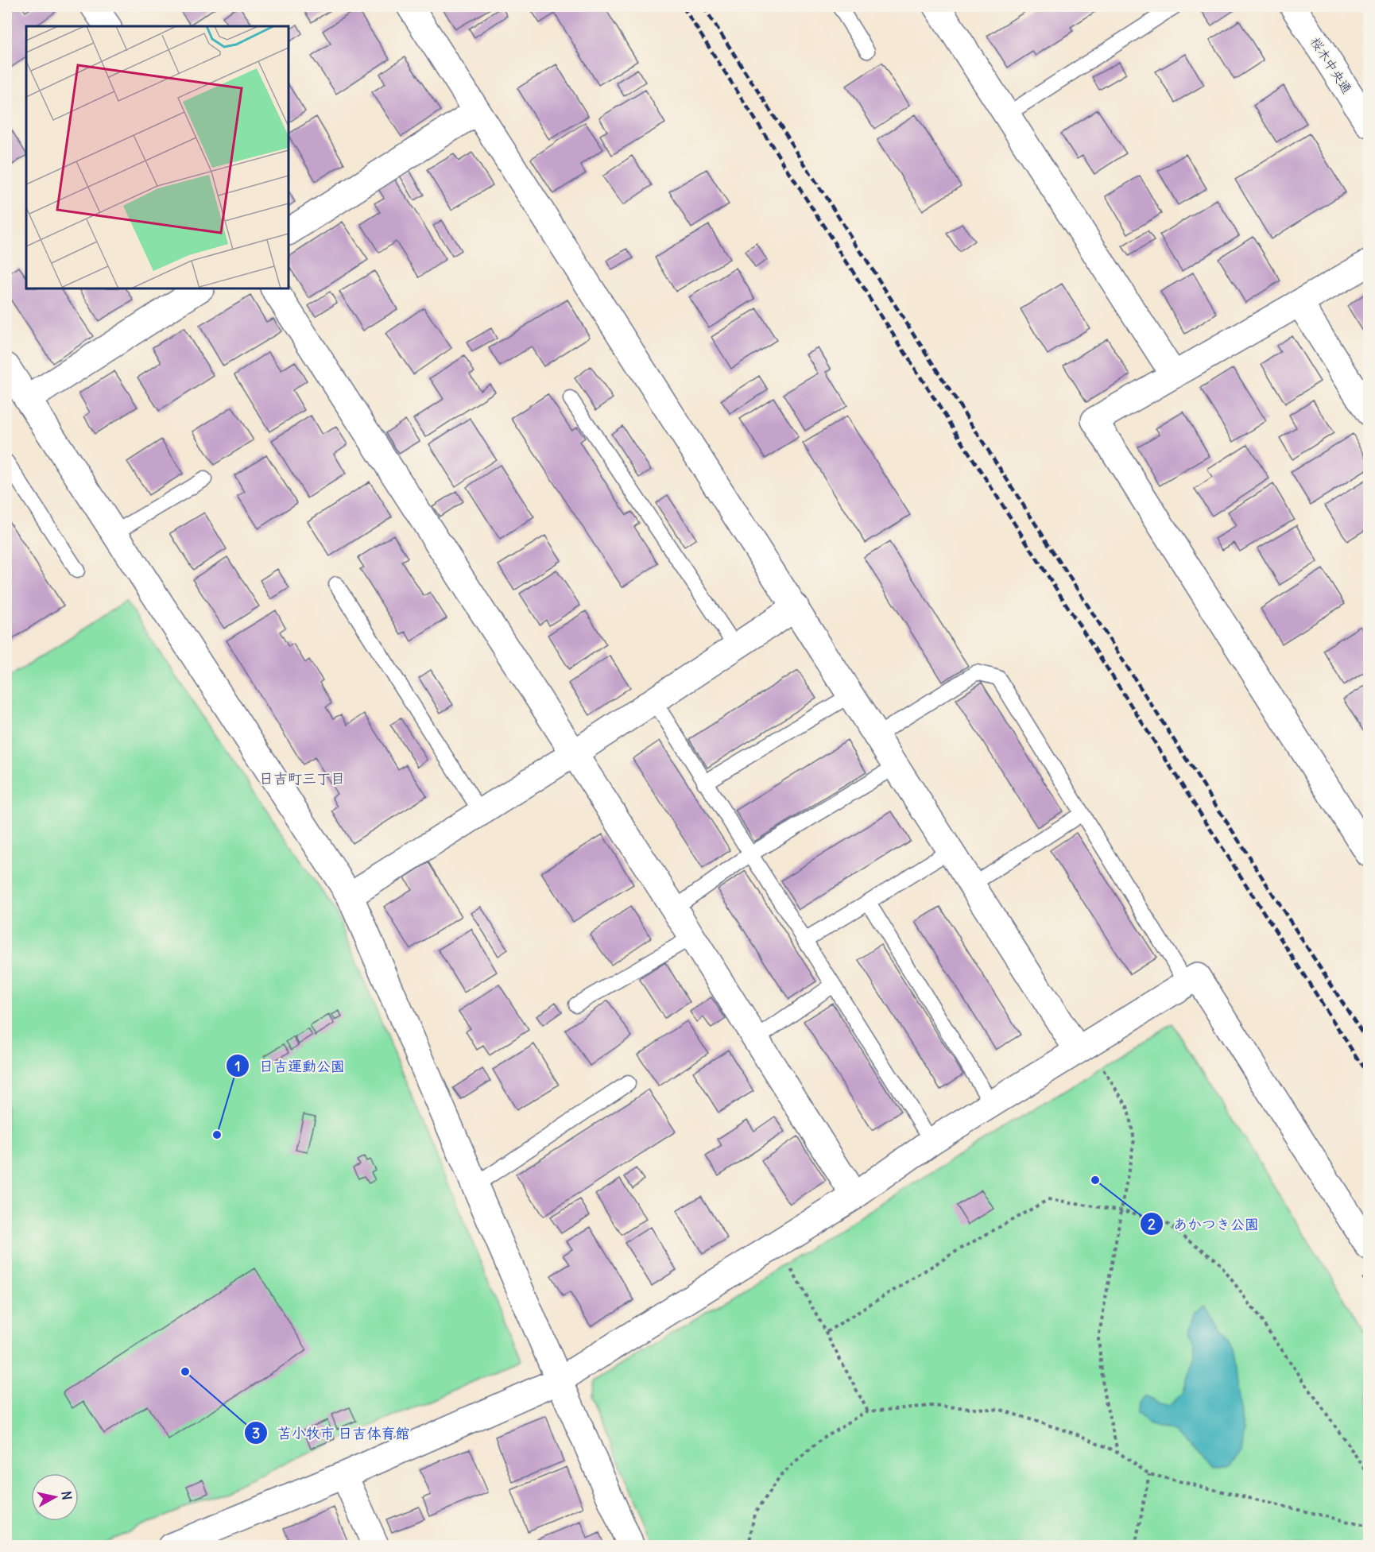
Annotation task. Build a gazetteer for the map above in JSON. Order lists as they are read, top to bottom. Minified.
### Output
{"streets":{"street":["桜木中央通"]},"districts":["日吉町三丁目"],"places":["日吉運動公園","あかつき公園","苫小牧市 日吉体育館"],"north":"right"}
